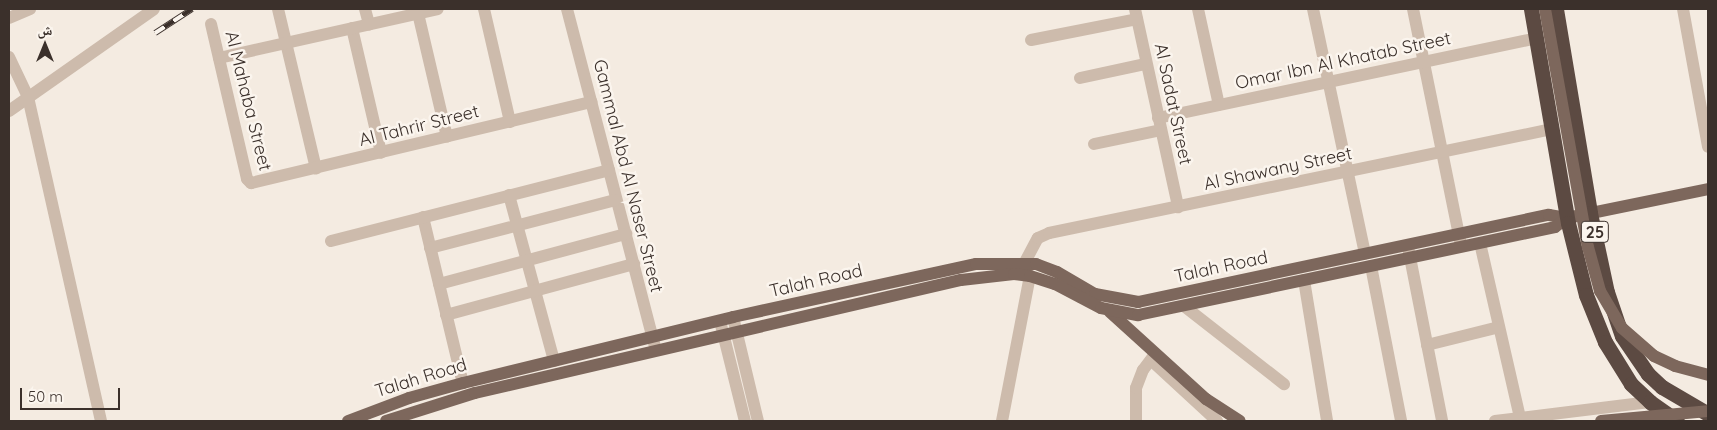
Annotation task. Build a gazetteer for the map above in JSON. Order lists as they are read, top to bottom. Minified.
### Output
{"streets":{"highway":["25"],"main road":["Talah Road"],"street":["Omar Ibn Al Khatab Street","Al Mahaba Street","Al Sadat Street","Al Tahrir Street","Al Shawany Street","Gammal Abd Al Naser Street"]},"crossings":[["Omar Ibn Al Khatab Street","Al Sadat Street"],["Omar Ibn Al Khatab Street","25"],["Al Mahaba Street","Al Tahrir Street"],["Al Sadat Street","Al Shawany Street"],["Al Tahrir Street","Gammal Abd Al Naser Street"],["Al Shawany Street","25"],["Al Shawany Street","Talah Road"],["Gammal Abd Al Naser Street","Talah Road"],["25","Talah Road"]],"scale_bar":"50 m","north":"top"}
